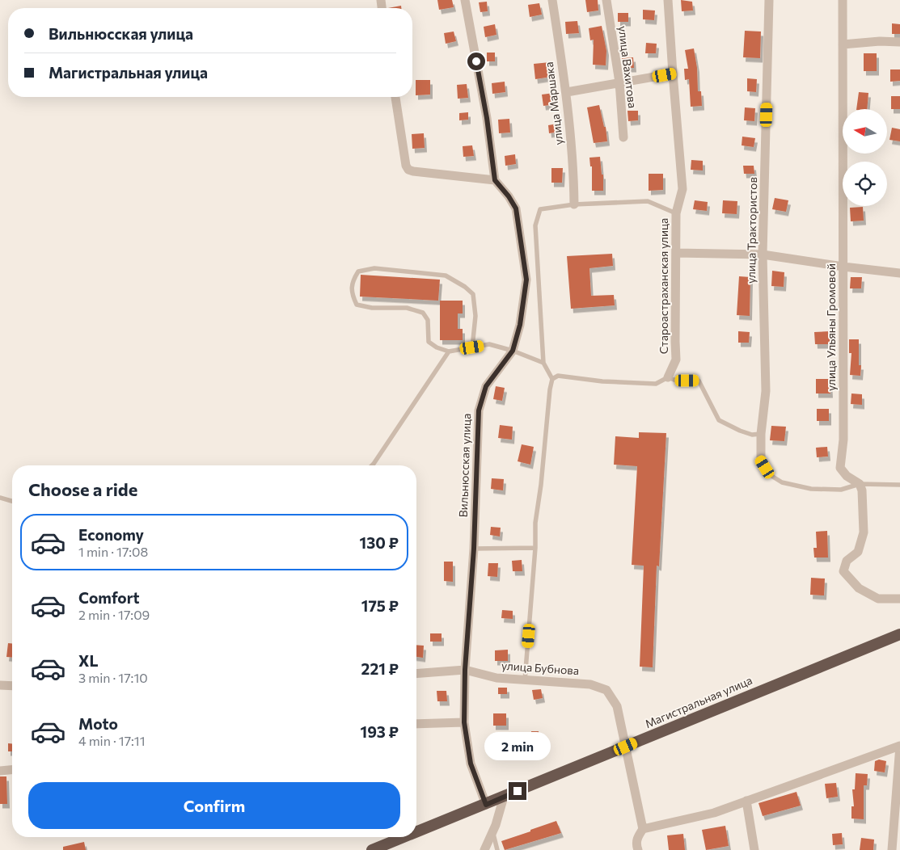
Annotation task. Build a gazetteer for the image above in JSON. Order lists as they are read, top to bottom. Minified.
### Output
{"streets":{"highway":["Магистральная улица"],"street":["улица Вахитова","улица Маршака","улица Трактористов","Староастраханская улица","улица Ульяны Громовой","Вильнюсская улица","улица Бубнова"]},"crossings":[["Вильнюсская улица","улица Бубнова"],["Вильнюсская улица","Магистральная улица"],["улица Бубнова","Магистральная улица"]],"north":"left","page":{"banner":["Вильнюсская улица","Магистральная улица"],"heading":"Choose a ride","list":[{"name":"Economy","note":"1 min · 17:08","value":"130 ₽"},{"name":"Comfort","note":"2 min · 17:09","value":"175 ₽"},{"name":"XL","note":"3 min · 17:10","value":"221 ₽"},{"name":"Moto","note":"4 min · 17:11","value":"193 ₽"}],"bubble":"2 min","buttons":"Confirm"}}
